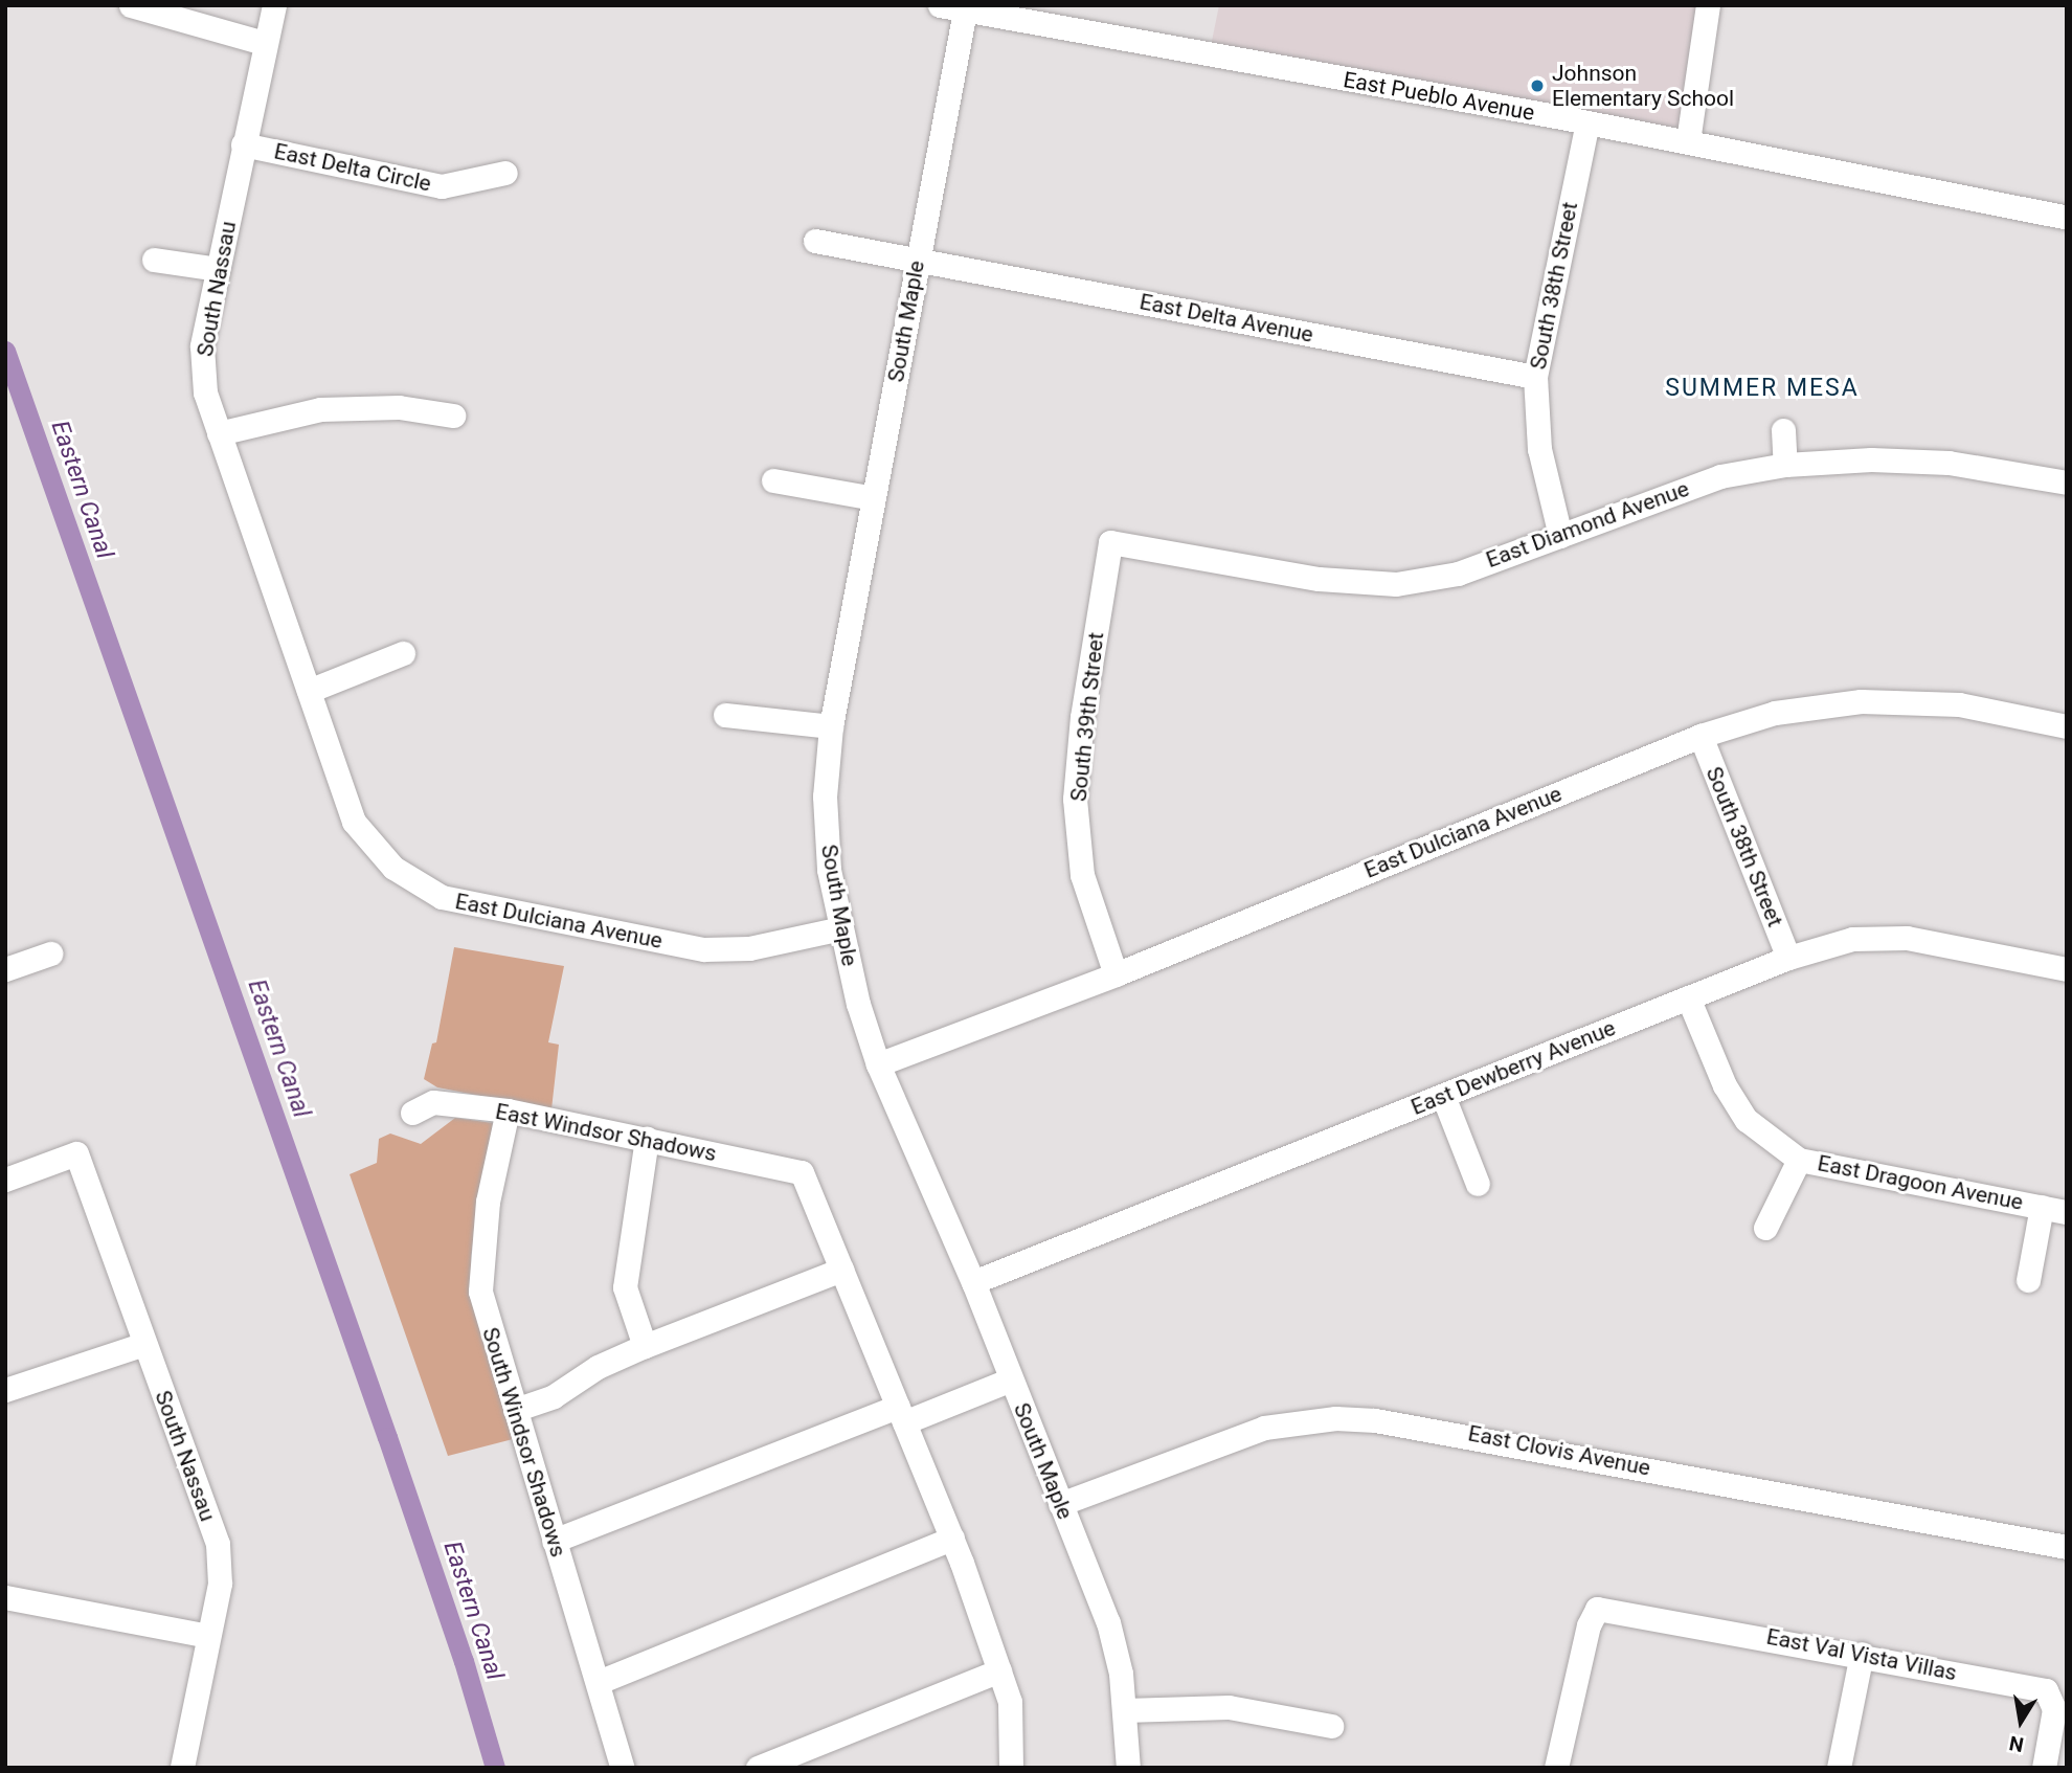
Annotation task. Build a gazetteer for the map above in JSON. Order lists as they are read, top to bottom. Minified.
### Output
{"streets":{"street":["East Pueblo Avenue","East Delta Circle","South 38th Street","South Nassau","East Delta Avenue","South Maple","East Diamond Avenue","South 39th Street","East Dulciana Avenue","East Dewberry Avenue","East Windsor Shadows","East Dragoon Avenue","South Windsor Shadows","East Clovis Avenue","East Val Vista Villas"]},"crossings":[["East Pueblo Avenue","South 38th Street"],["East Pueblo Avenue","South Maple"],["East Delta Circle","South Nassau"],["South 38th Street","East Delta Avenue"],["South 38th Street","East Diamond Avenue"],["South 38th Street","East Dulciana Avenue"],["South 38th Street","East Dewberry Avenue"],["South Nassau","East Dulciana Avenue"],["East Delta Avenue","South Maple"],["South Maple","East Dulciana Avenue"],["South Maple","East Dewberry Avenue"],["South Maple","East Clovis Avenue"],["East Diamond Avenue","South 39th Street"],["South 39th Street","East Dulciana Avenue"],["East Dewberry Avenue","East Dragoon Avenue"],["East Windsor Shadows","South Windsor Shadows"]],"districts":["SUMMER MESA"],"water":["Eastern Canal"],"places":["Johnson Elementary School"],"north":"bottom"}
